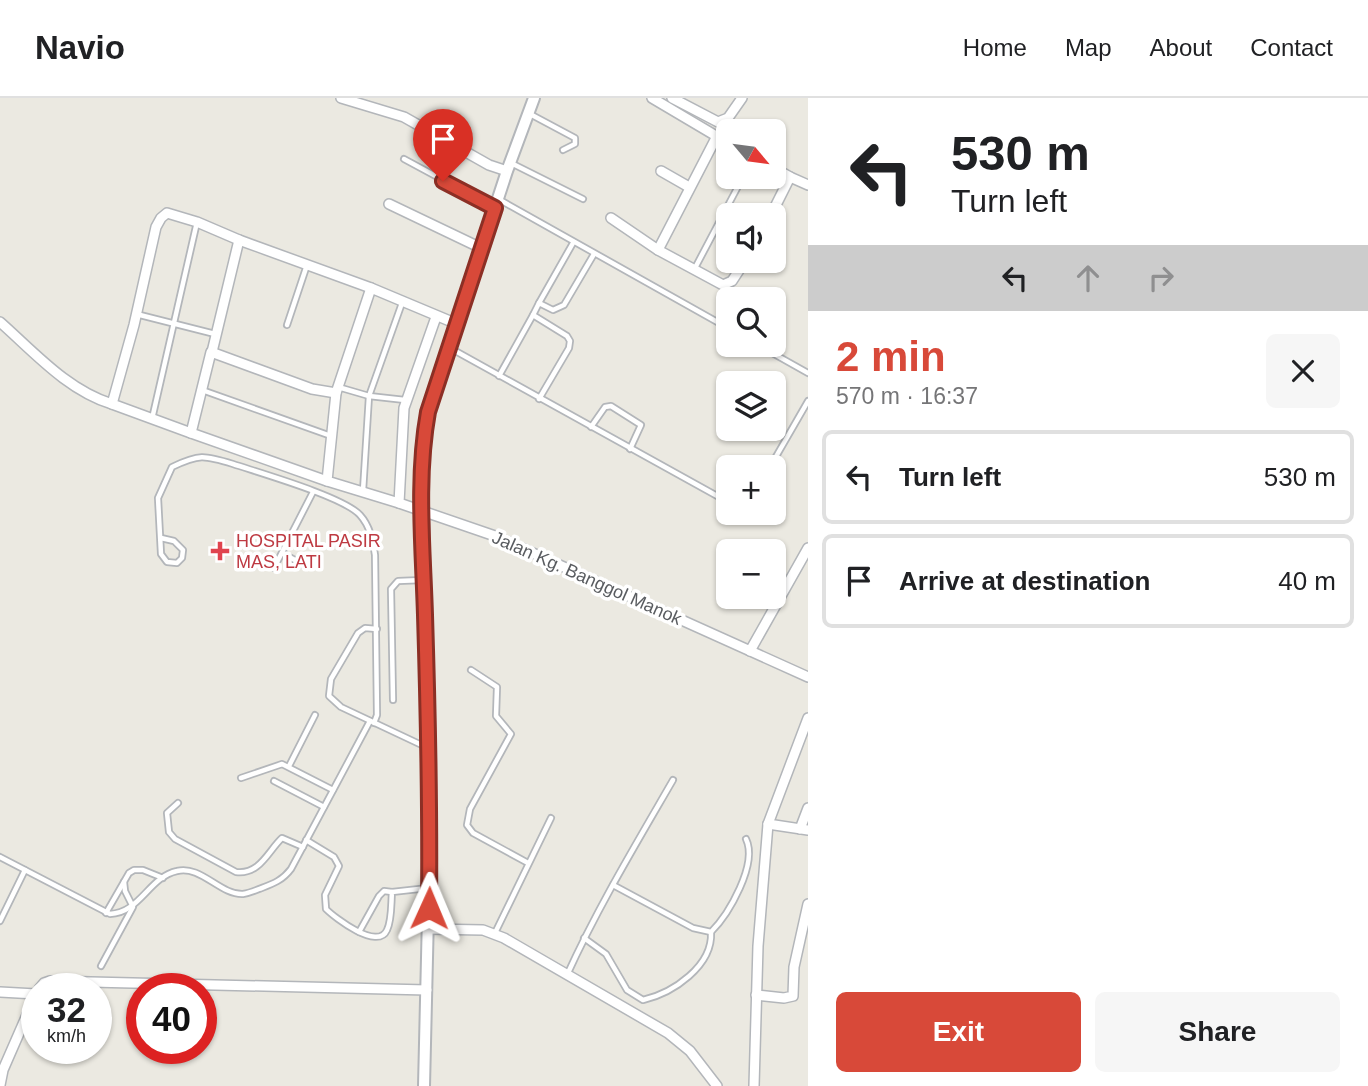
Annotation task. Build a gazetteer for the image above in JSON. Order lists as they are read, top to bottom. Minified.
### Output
{"streets":{"street":["Jalan Kg. Banggol Manok"]},"places":{"health":["HOSPITAL PASIR MAS, LATI"]},"north":"bottom right","page":{"header":"Navio","nav":["Home","Map","About","Contact"],"turn":["530 m","Turn left"],"map_buttons":["+","−"],"heading":["2 min","570 m · 16:37"],"list":[{"name":"Turn left","value":"530 m"},{"name":"Arrive at destination","value":"40 m"}],"speed":"32 km/h","limit":"40","buttons":["Exit","Share"]}}
